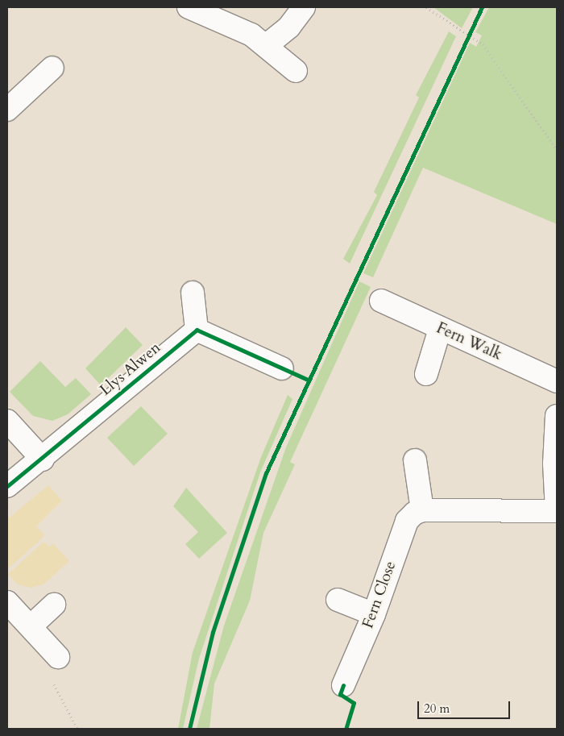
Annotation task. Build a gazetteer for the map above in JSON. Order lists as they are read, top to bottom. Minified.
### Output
{"streets":{"street":["Fern Walk","Llys Alwen","Fern Close"]},"scale_bar":"20 m"}
